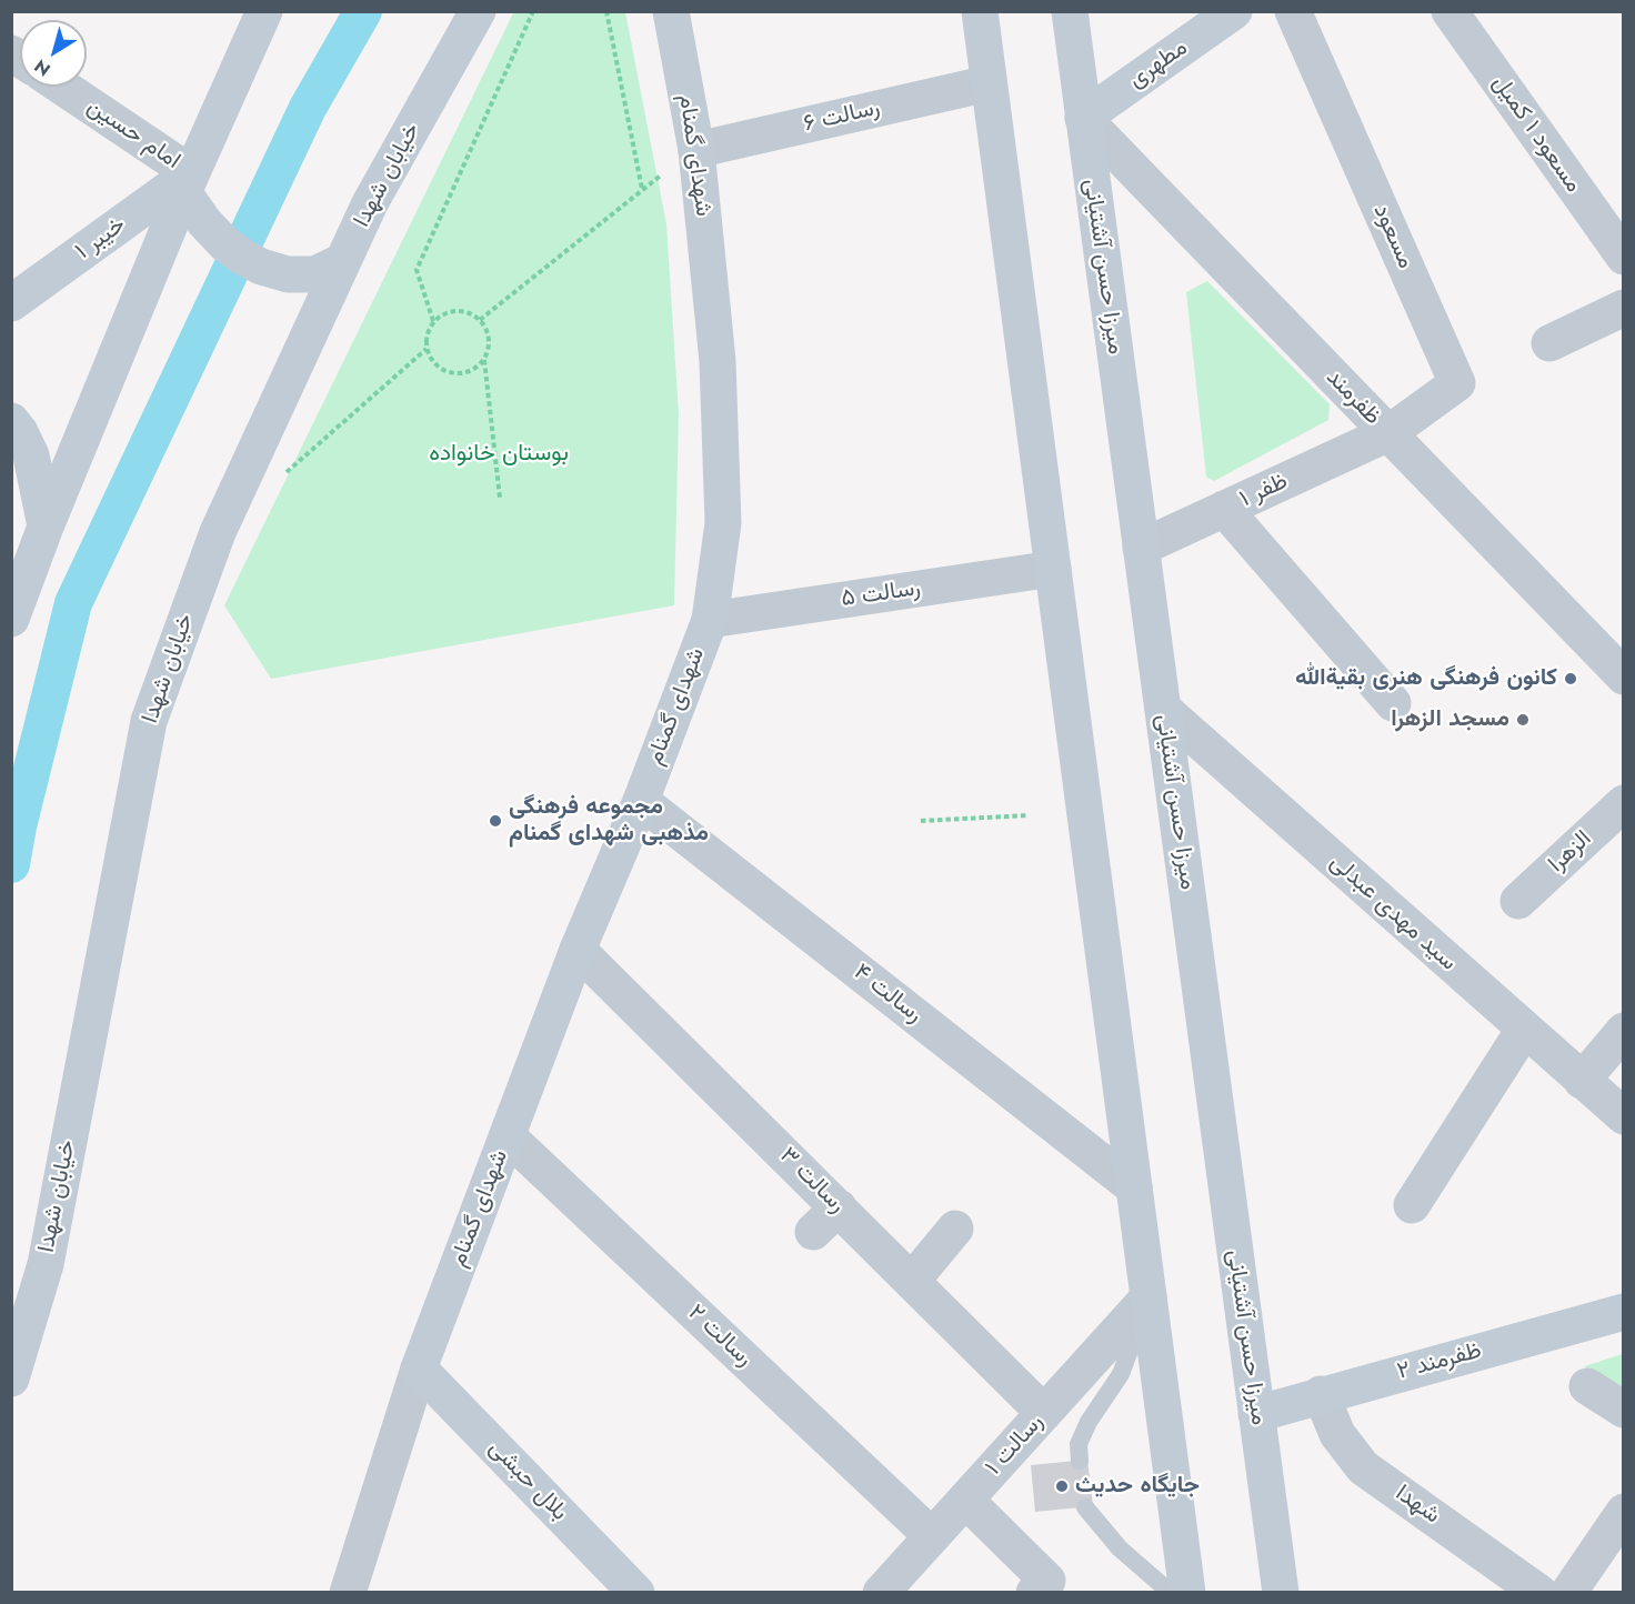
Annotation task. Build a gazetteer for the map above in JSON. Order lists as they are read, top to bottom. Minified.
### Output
{"streets":{"main road":["مطهری","شهدای گمنام","خیابان شهدا","خیبر ۱","میرزا حسن آشتیانی","ظفرمند ۲","بلال حبشی"],"street":["رسالت ۶","امام حسین","مسعود ۱ کمیل","مسعود","ظفرمند","ظفر ۱","رسالت ۵","الزهرا","سید مهدی عبدلی","رسالت ۴","رسالت ۳","رسالت ۲","رسالت ۱","شهدا"]},"crossings":[["مطهری","میرزا حسن آشتیانی"],["مطهری","ظفرمند"],["رسالت ۶","شهدای گمنام"],["امام حسین","خیبر ۱"],["شهدای گمنام","رسالت ۵"],["شهدای گمنام","رسالت ۴"],["شهدای گمنام","رسالت ۳"],["شهدای گمنام","رسالت ۲"],["شهدای گمنام","بلال حبشی"],["مسعود","ظفرمند"],["مسعود","ظفر ۱"],["میرزا حسن آشتیانی","ظفرمند"],["میرزا حسن آشتیانی","ظفر ۱"],["میرزا حسن آشتیانی","سید مهدی عبدلی"],["میرزا حسن آشتیانی","ظفرمند ۲"],["ظفرمند","ظفر ۱"],["رسالت ۳","رسالت ۱"],["رسالت ۲","رسالت ۱"],["ظفرمند ۲","شهدا"]],"parks":["بوستان خانواده"],"places":["کانون فرهنگی هنری بقیةالله","مسجد الزهرا","مجموعه فرهنگی مذهبی شهدای گمنام","جایگاه حدیث"],"north":"bottom left"}
